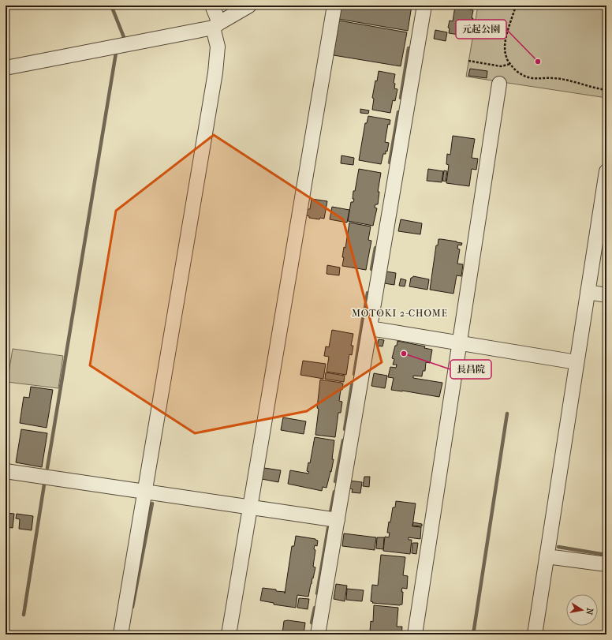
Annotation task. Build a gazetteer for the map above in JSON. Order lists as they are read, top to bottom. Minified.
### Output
{"districts":["MOTOKI 2-CHOME"],"places":["元起公園","長昌院"],"north":"right"}
